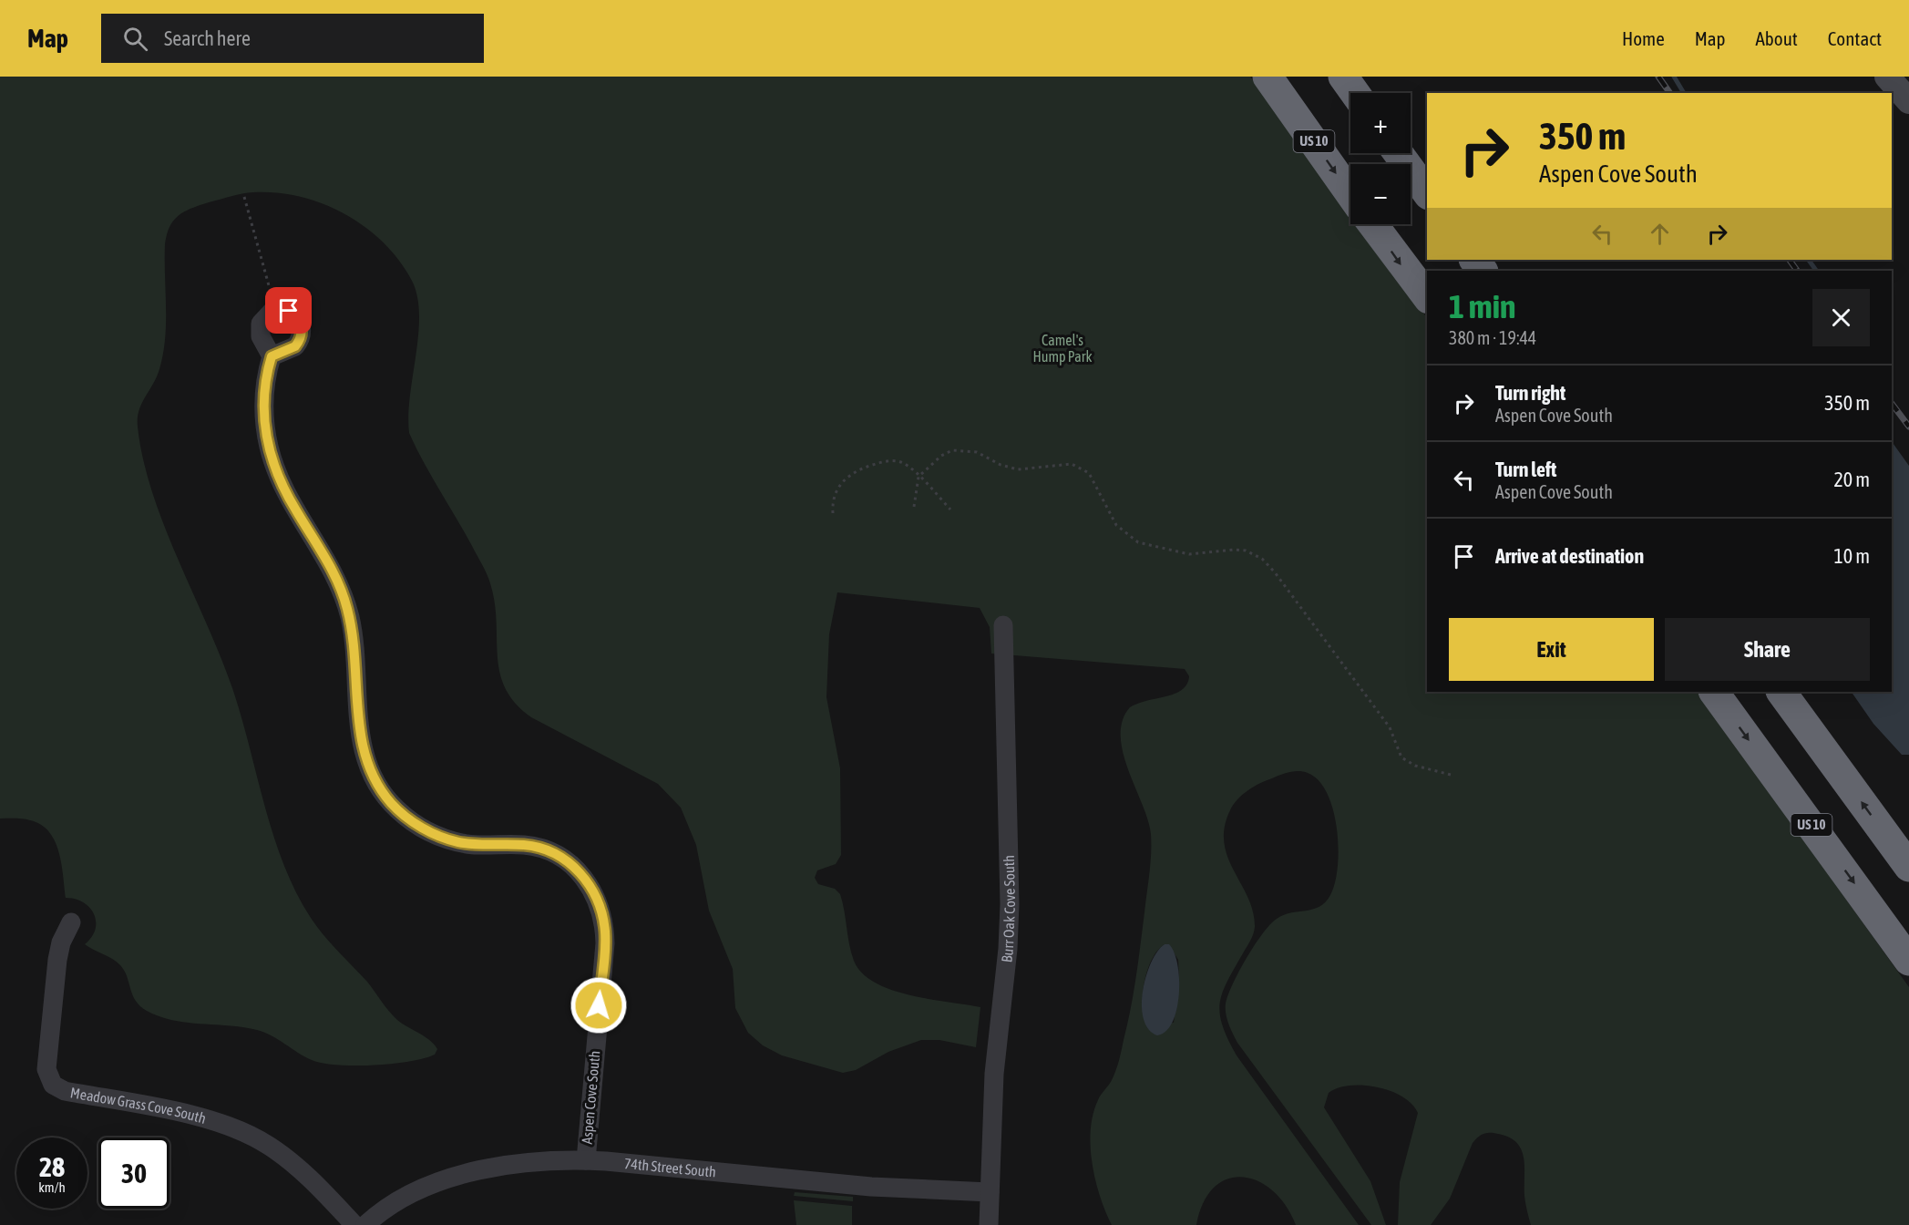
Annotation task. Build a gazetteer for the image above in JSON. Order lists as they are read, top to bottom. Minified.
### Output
{"streets":{"highway":["US 10"],"street":["Burr Oak Cove South","Aspen Cove South","Meadow Grass Cove South","74th Street South"]},"crossings":[["Burr Oak Cove South","74th Street South"],["Aspen Cove South","74th Street South"]],"parks":["Camel's Hump Park"],"page":{"header":"Map","search":"Search here","nav":["Home","Map","About","Contact"],"map_buttons":["+","−"],"turn":["350 m","Aspen Cove South"],"heading":["1 min","380 m · 19:44"],"list":[{"name":"Turn right","note":"Aspen Cove South","value":"350 m"},{"name":"Turn left","note":"Aspen Cove South","value":"20 m"},{"name":"Arrive at destination","value":"10 m"}],"buttons":["Exit","Share"],"speed":"28 km/h","limit":"30"}}
